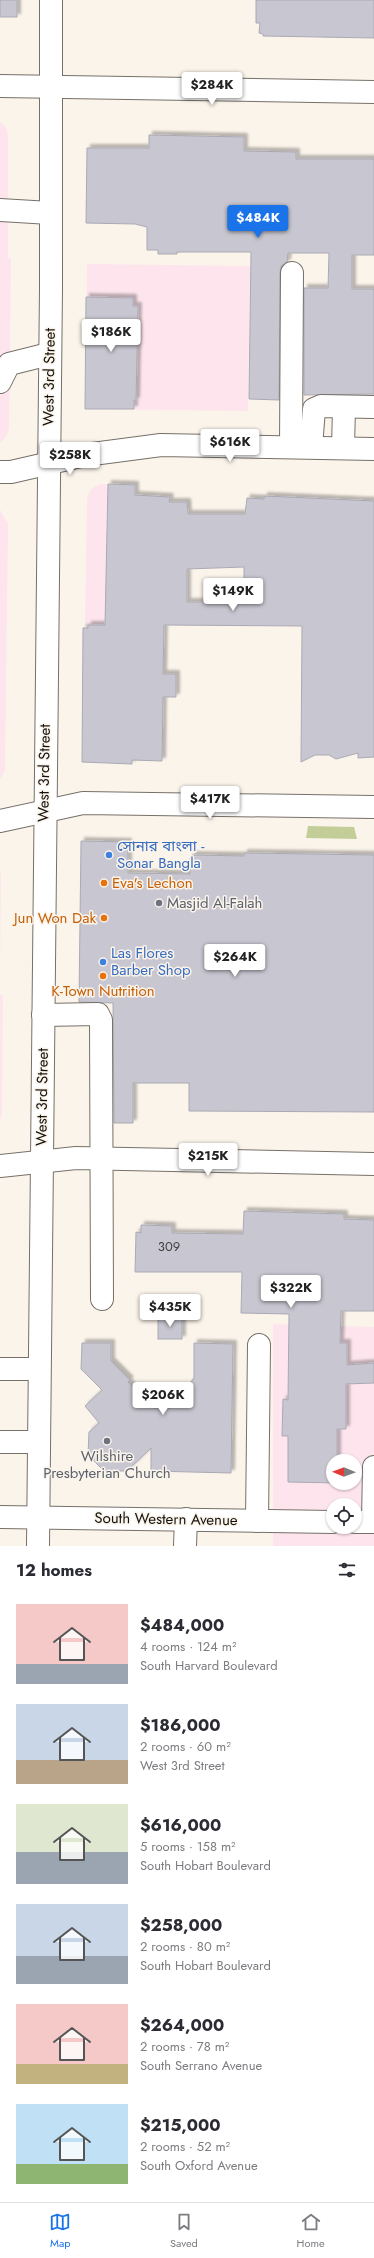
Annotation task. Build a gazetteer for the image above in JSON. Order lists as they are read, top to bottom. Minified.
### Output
{"streets":{"main road":["West 3rd Street","South Western Avenue"]},"crossings":[["West 3rd Street","South Western Avenue"]],"places":["সোনার বাংলা - Sonar Bangla","Eva's Lechon","Masjid Al-Falah","Jun Won Dak","Las Flores Barber Shop","K-Town Nutrition","Wilshire Presbyterian Church"],"house_numbers":["309"],"north":"left","page":{"price":["$284K","$484K","$186K","$616K","$258K","$149K","$417K","$264K","$215K","$322K","$435K","$206K"],"heading":"12 homes","list":[{"name":"$484,000","note":"4 rooms · 124 m² · South Harvard Boulevard"},{"name":"$186,000","note":"2 rooms · 60 m² · West 3rd Street"},{"name":"$616,000","note":"5 rooms · 158 m² · South Hobart Boulevard"},{"name":"$258,000","note":"2 rooms · 80 m² · South Hobart Boulevard"},{"name":"$264,000","note":"2 rooms · 78 m² · South Serrano Avenue"},{"name":"$215,000","note":"2 rooms · 52 m² · South Oxford Avenue"}],"tabs":["Map","Saved","Home"]}}
